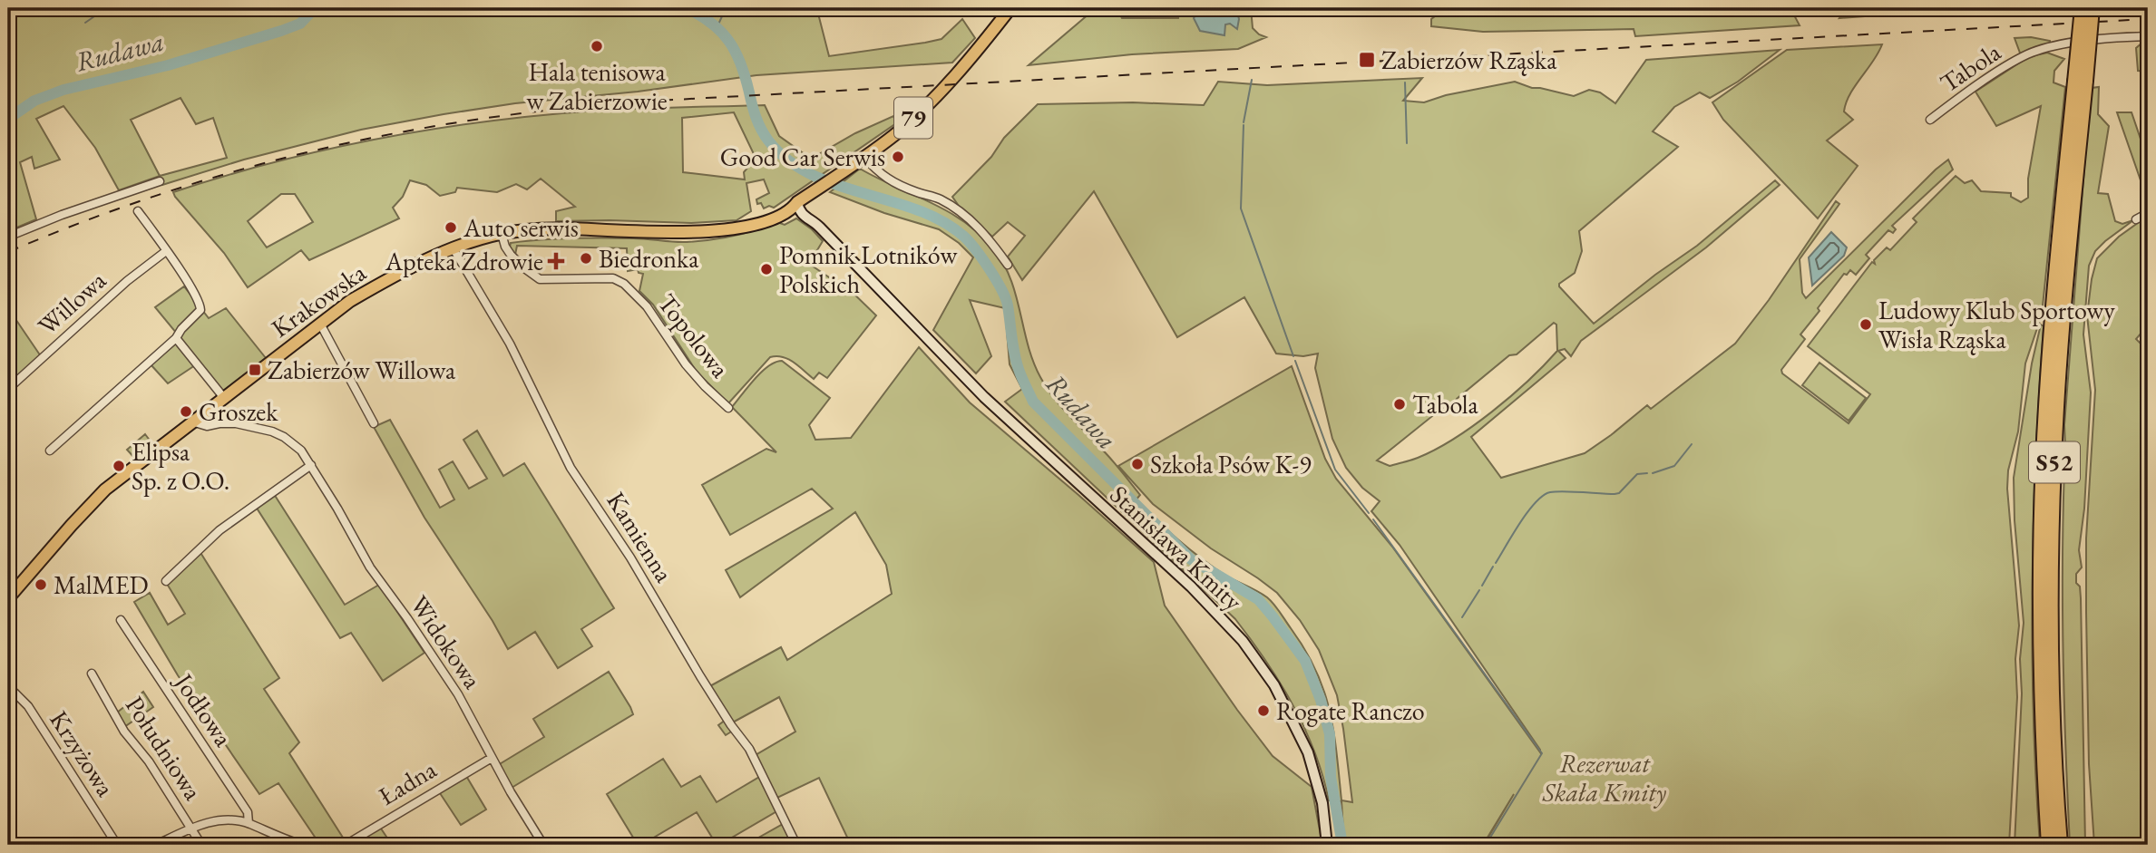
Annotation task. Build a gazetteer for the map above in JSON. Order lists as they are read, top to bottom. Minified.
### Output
{"streets":{"highway":["S52"],"main road":["79","Krakowska","Stanisława Kmity"],"street":["Tabola","Willowa","Topolowa","Kamienna","Widokowa","Jodłowa","Południowa","Krzyżowa","Ładna"]},"crossings":[["Krakowska","Topolowa"],["Krakowska","Kamienna"],["Krakowska","Stanisława Kmity"],["Krakowska","Widokowa"],["Widokowa","Ładna"]],"water":["Rudawa"],"parks":["Rezerwat Skała Kmity"],"places":{"other":["Hala tenisowa w Zabierzowie","Good Car Serwis","Auto serwis","Biedronka","Pomnik Lotników Polskich","Ludowy Klub Sportowy Wisła Rząska","Tabola","Groszek","Szkoła Psów K-9","Elipsa Sp. z O.O.","MalMED","Rogate Ranczo"],"transit":["Zabierzów Rząska","Zabierzów Willowa"],"health":["Apteka Zdrowie"]}}
